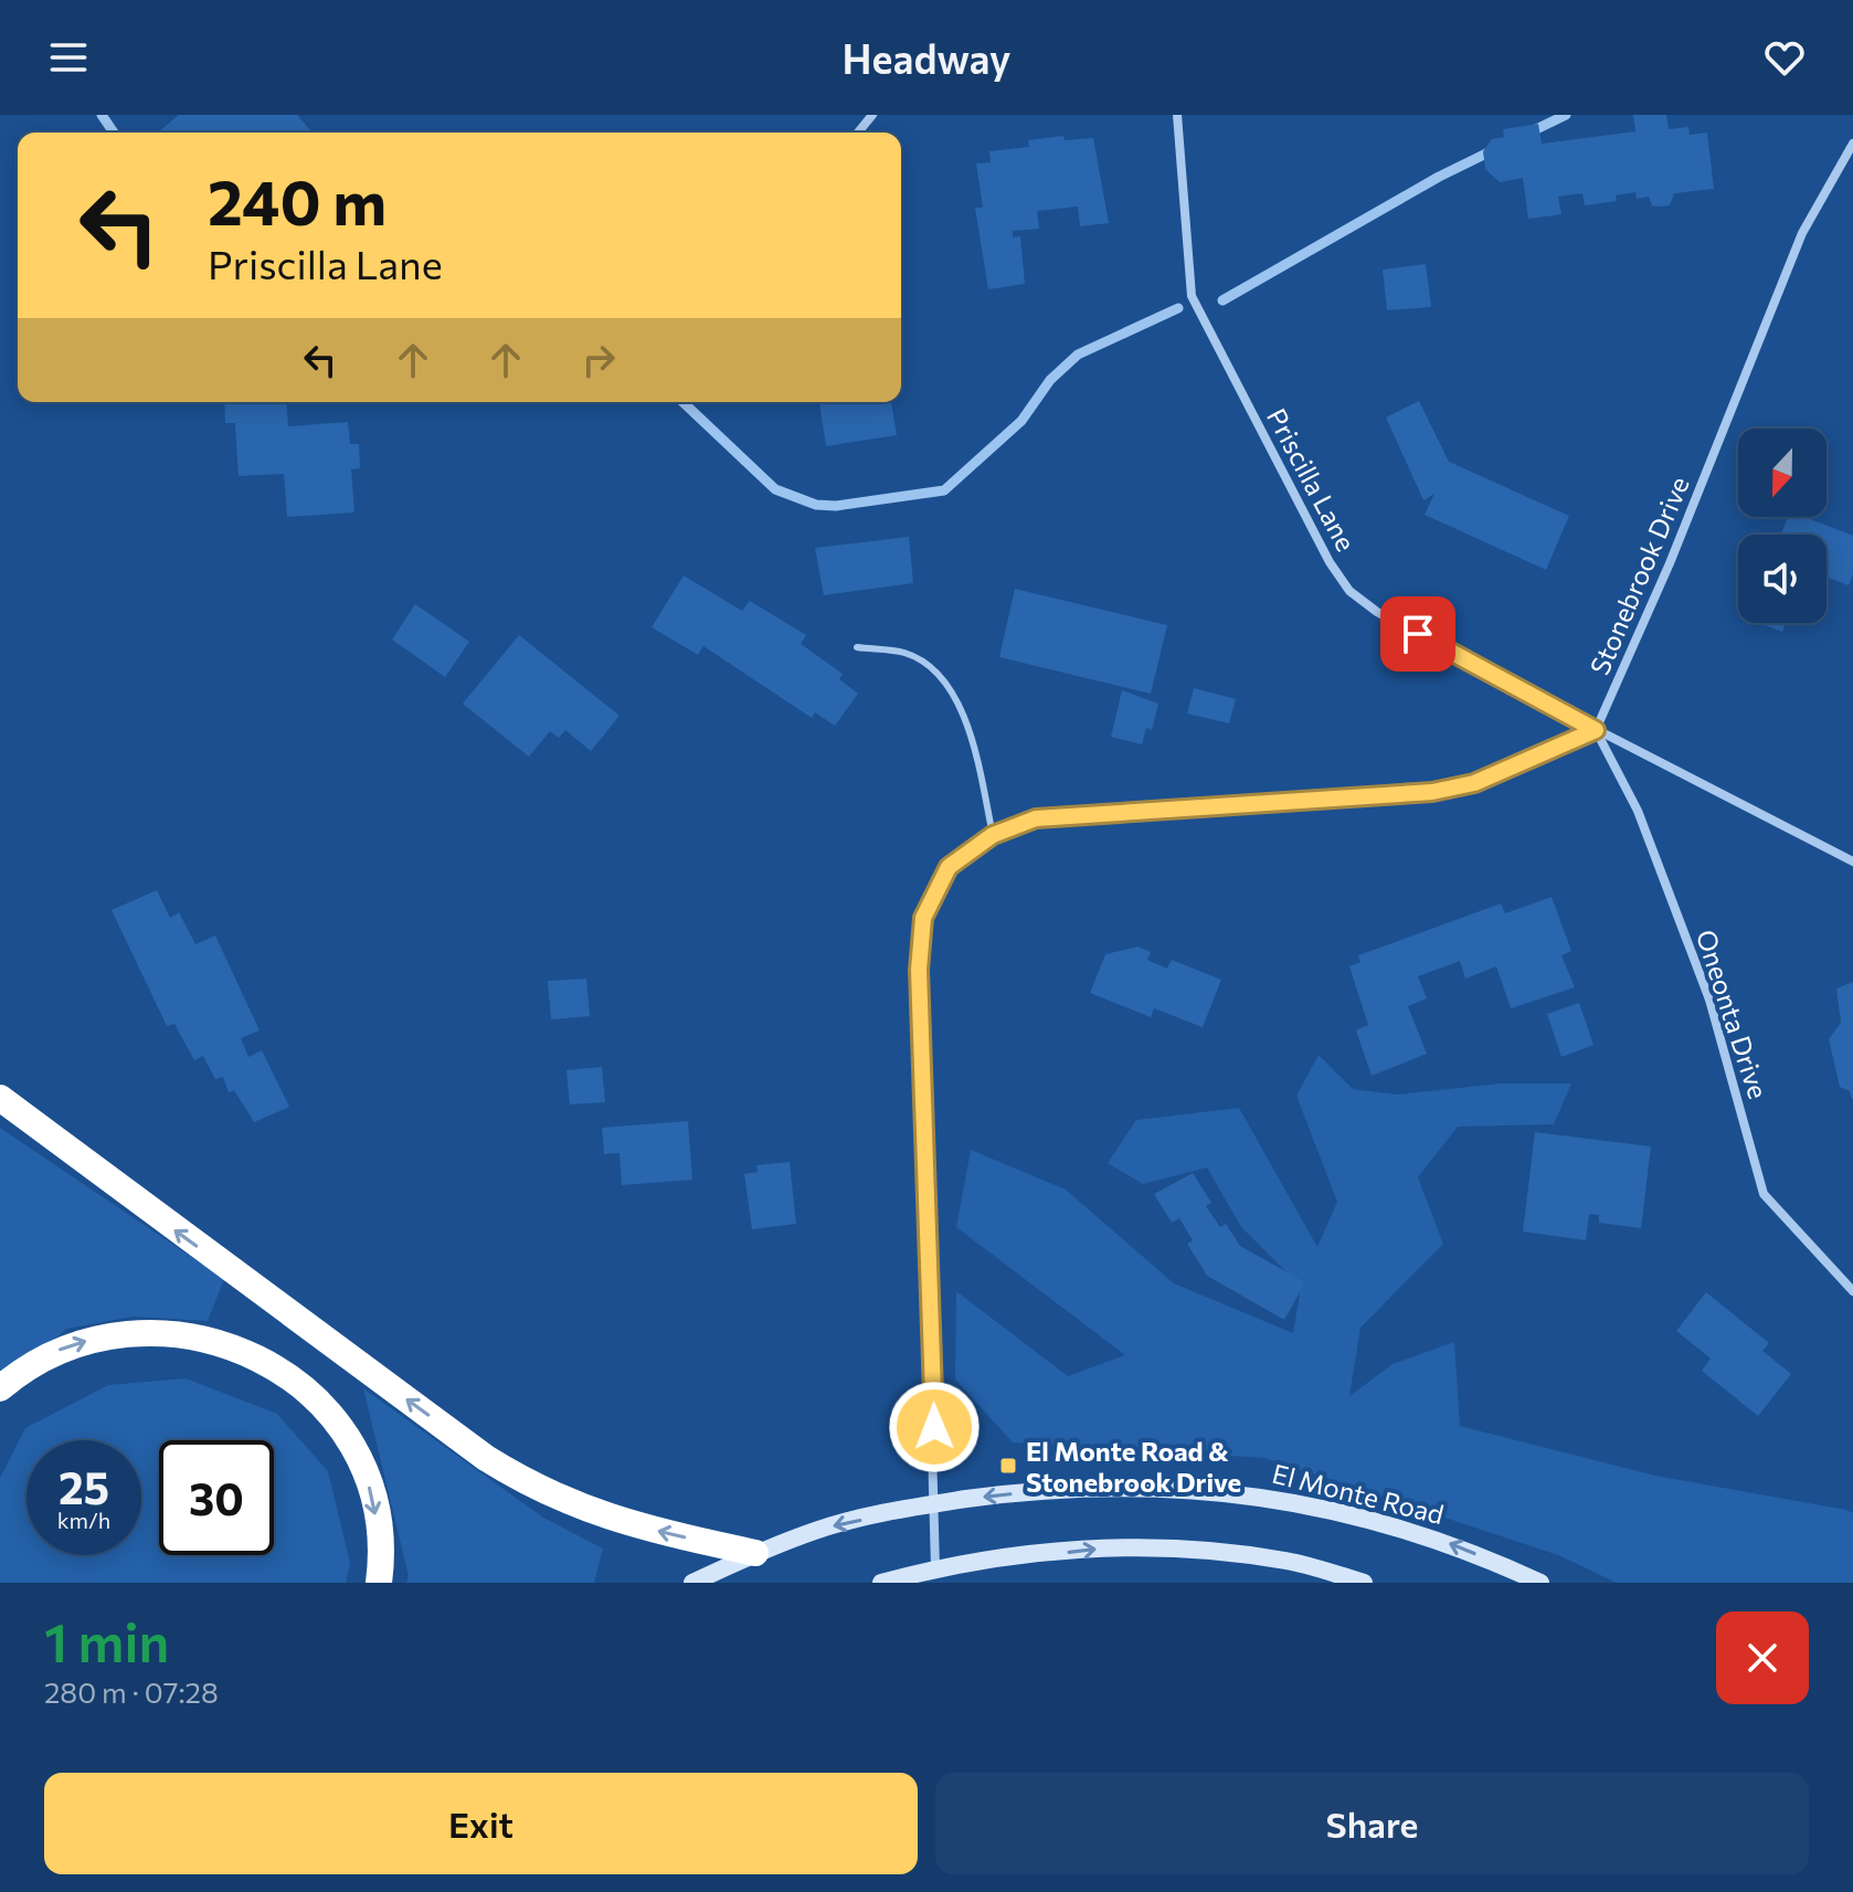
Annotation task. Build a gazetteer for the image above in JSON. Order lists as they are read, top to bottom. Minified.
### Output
{"streets":{"street":["Priscilla Lane","Stonebrook Drive","Oneonta Drive","El Monte Road"]},"crossings":[["Priscilla Lane","Stonebrook Drive"],["Priscilla Lane","Oneonta Drive"],["Stonebrook Drive","Oneonta Drive"]],"places":{"transit":["El Monte Road & Stonebrook Drive"]},"north":"bottom","page":{"header":"Headway","turn":["240 m","Priscilla Lane"],"speed":"25 km/h","limit":"30","heading":["1 min","280 m · 07:28"],"buttons":["Exit","Share"]}}
